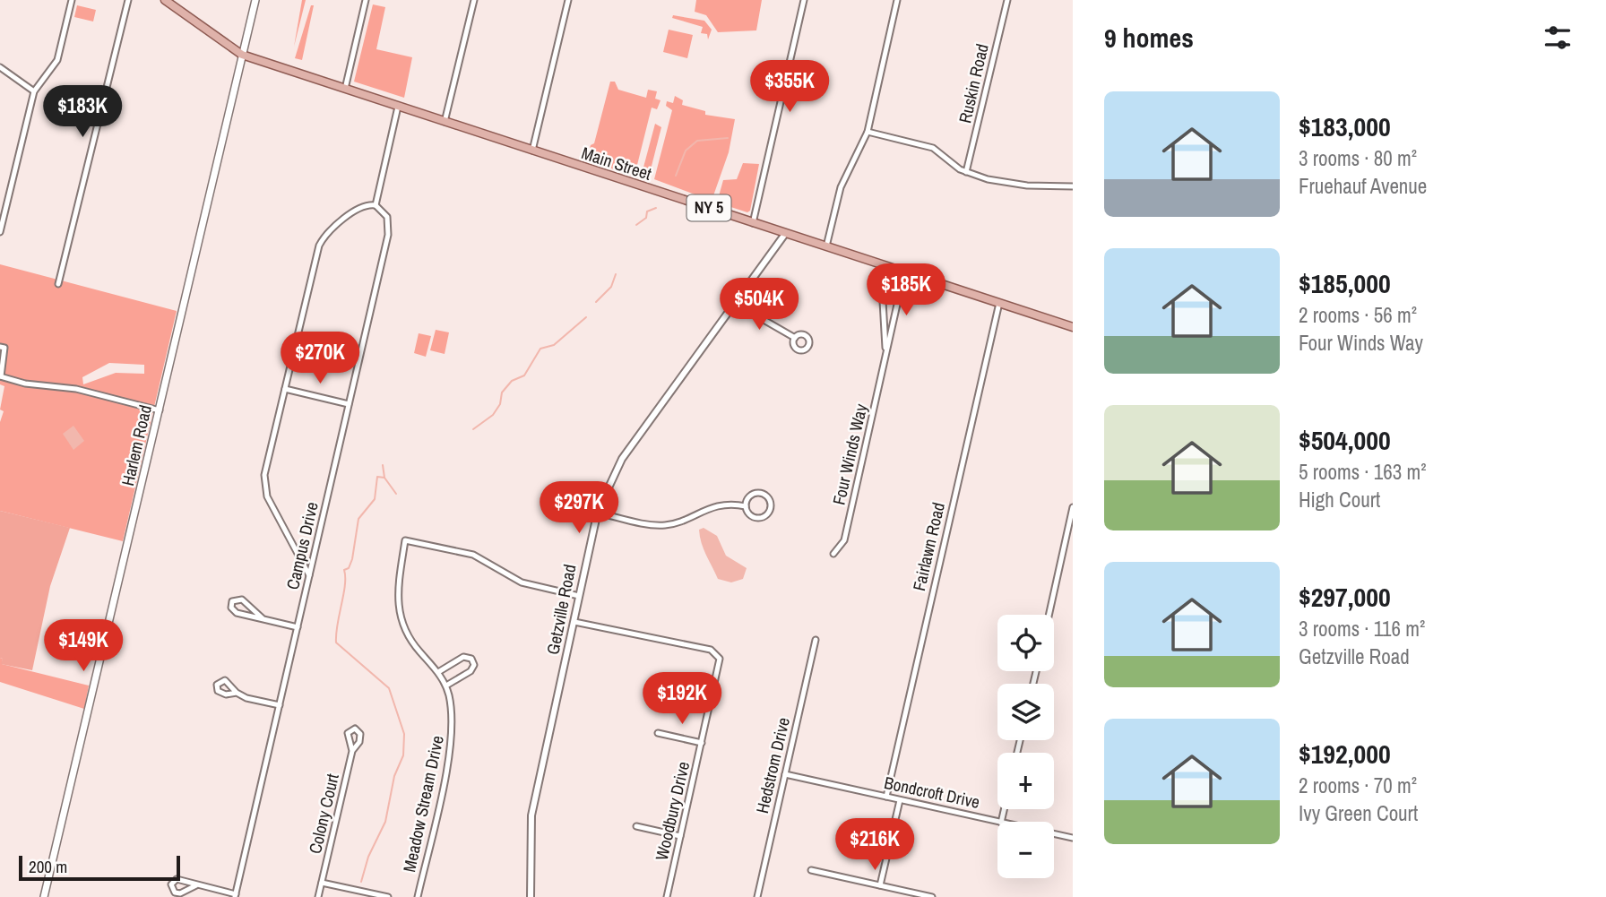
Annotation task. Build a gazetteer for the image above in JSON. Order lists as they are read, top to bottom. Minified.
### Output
{"streets":{"main road":["Main Street","NY 5","Harlem Road"],"street":["Ruskin Road","Four Winds Way","Campus Drive","Fairlawn Road","Getzville Road","Hedstrom Drive","Bondcroft Drive","Meadow Stream Drive","Woodbury Drive","Colony Court"]},"crossings":[["Main Street","Harlem Road"],["Main Street","Four Winds Way"],["Main Street","Fairlawn Road"],["Main Street","Getzville Road"],["Fairlawn Road","Bondcroft Drive"],["Getzville Road","Meadow Stream Drive"],["Getzville Road","Woodbury Drive"],["Hedstrom Drive","Bondcroft Drive"]],"scale_bar":"200 m","page":{"heading":"9 homes","price":["$355K","$183K","$185K","$504K","$270K","$297K","$149K","$192K","$216K"],"list":[{"name":"$183,000","note":"3 rooms · 80 m² · Fruehauf Avenue"},{"name":"$185,000","note":"2 rooms · 56 m² · Four Winds Way"},{"name":"$504,000","note":"5 rooms · 163 m² · High Court"},{"name":"$297,000","note":"3 rooms · 116 m² · Getzville Road"},{"name":"$192,000","note":"2 rooms · 70 m² · Ivy Green Court"}],"map_buttons":["+","−"],"scale":"200 m"}}
